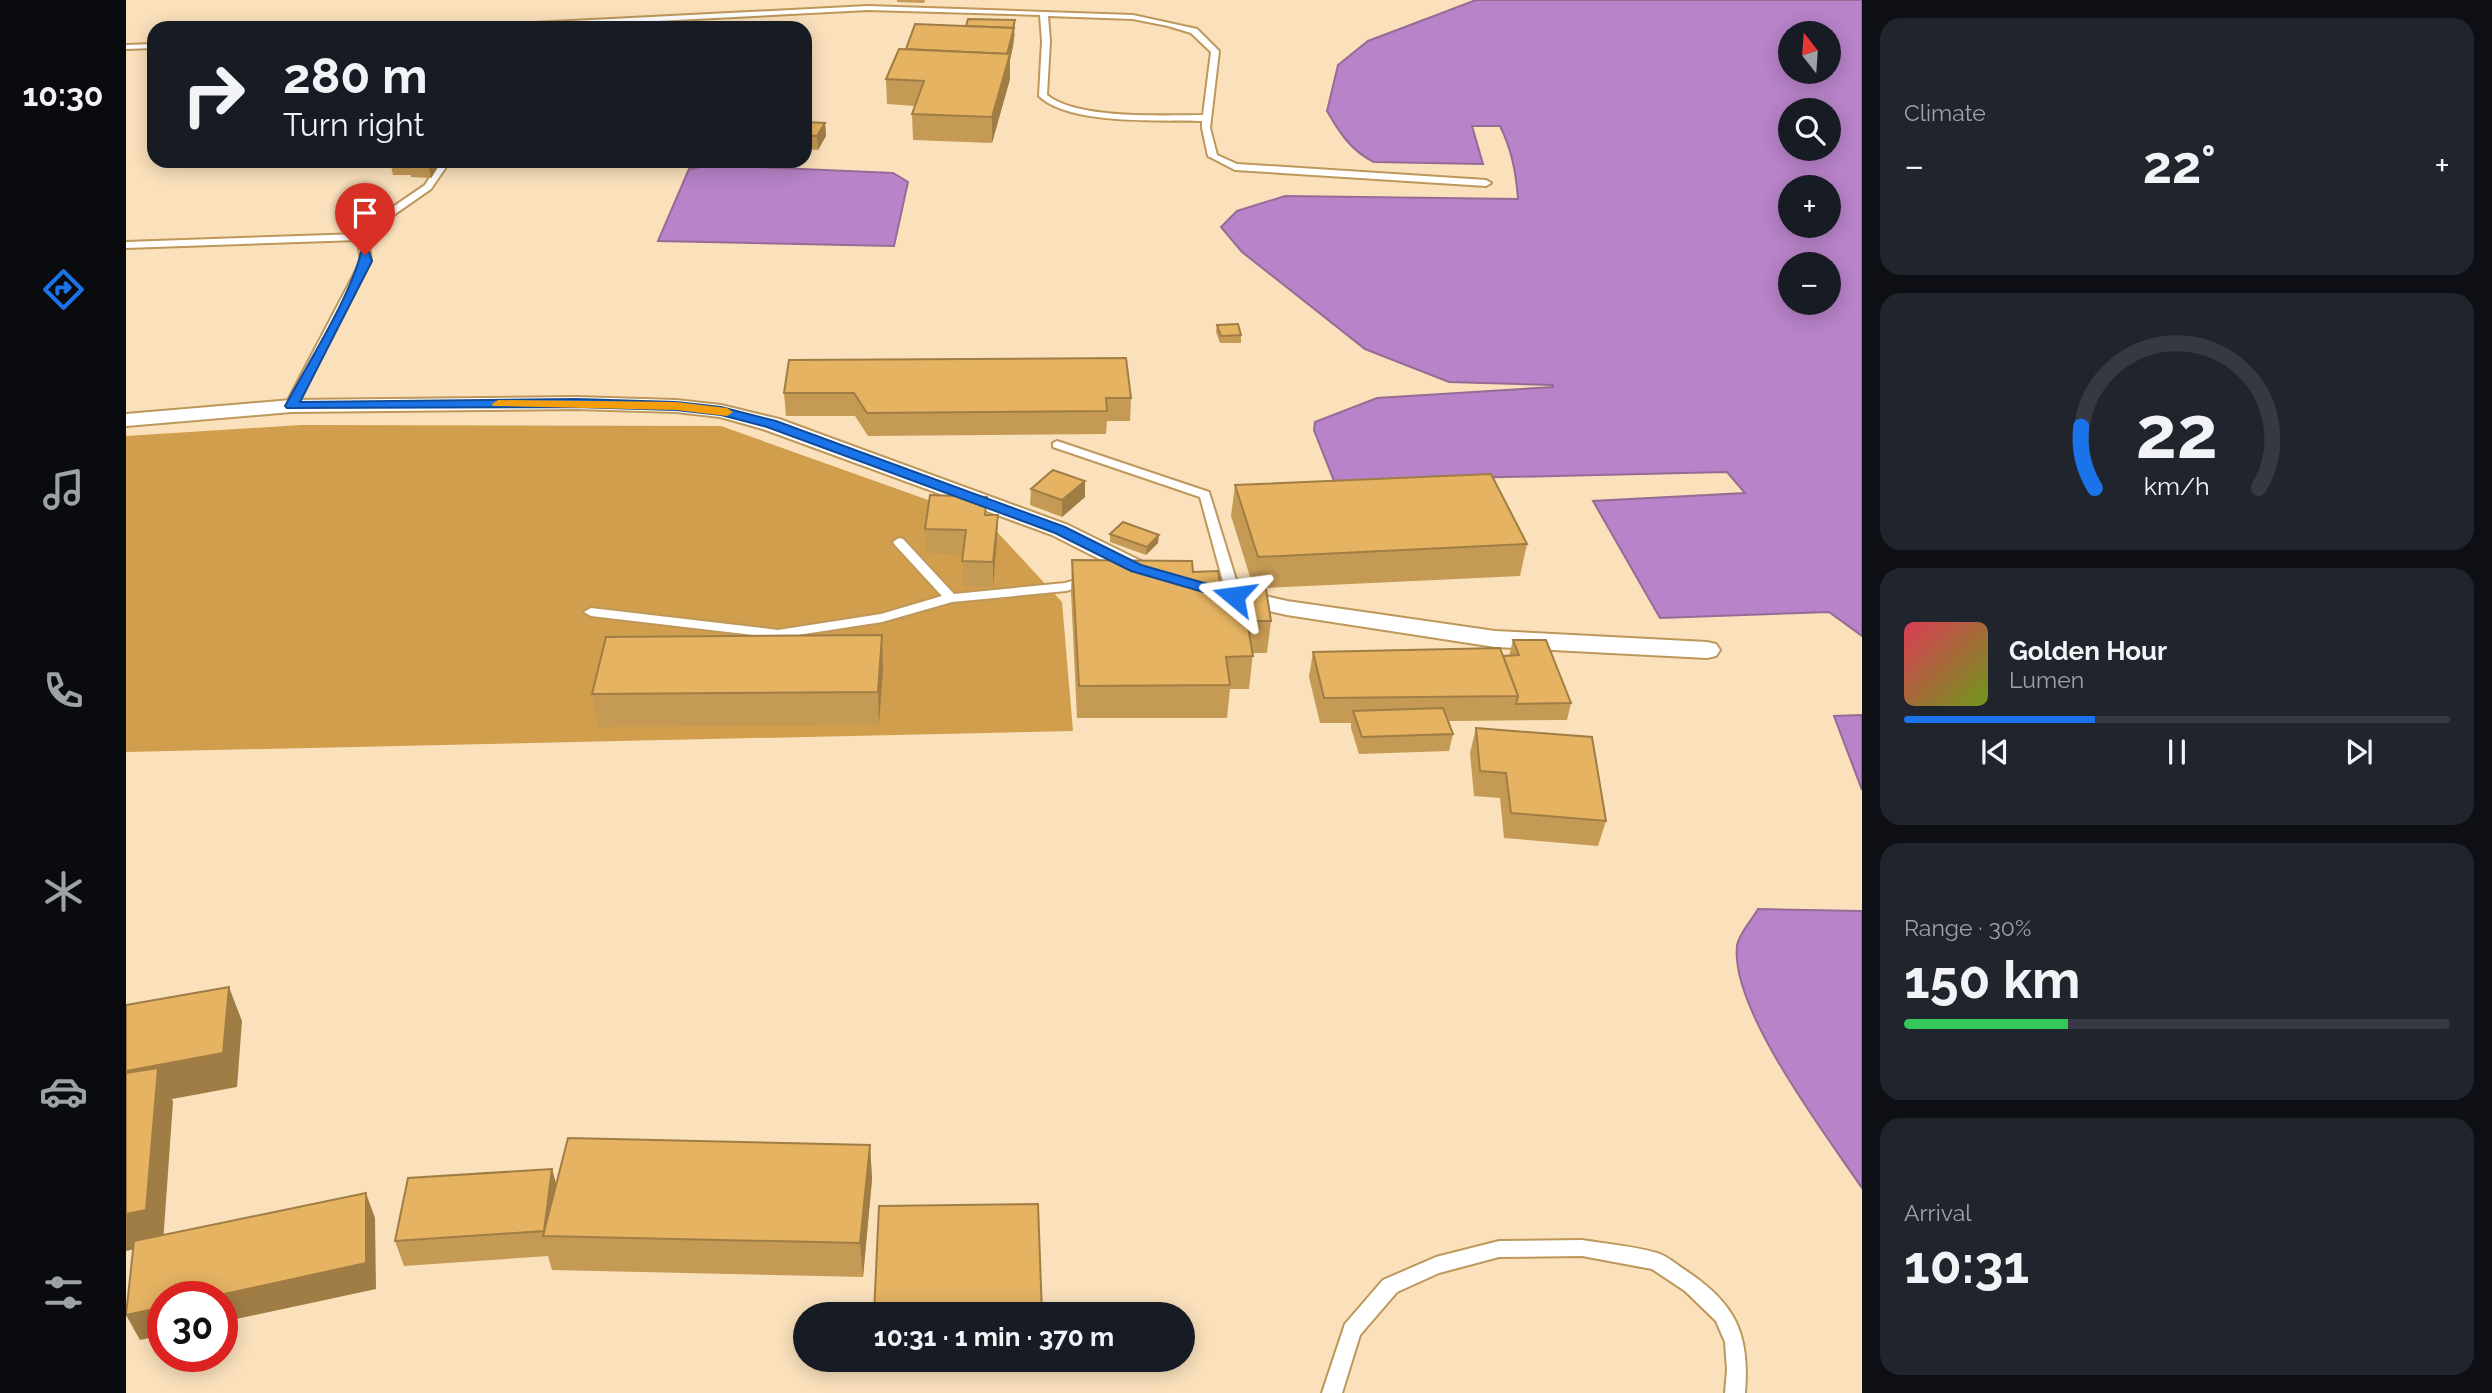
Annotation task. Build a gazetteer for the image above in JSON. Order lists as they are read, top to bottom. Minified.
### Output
{"north":"top","page":{"tabs":"10:30","tile":["Climate",["Range · 30%","150 km"],["Arrival","10:31"]],"map_buttons":["+","−"],"turn":["280 m","Turn right"],"heat":["−","22°","+"],"song":["Golden Hour","Lumen"],"limit":"30","trip":"10:31 · 1 min · 370 m","gauge":["22","km/h"]}}
